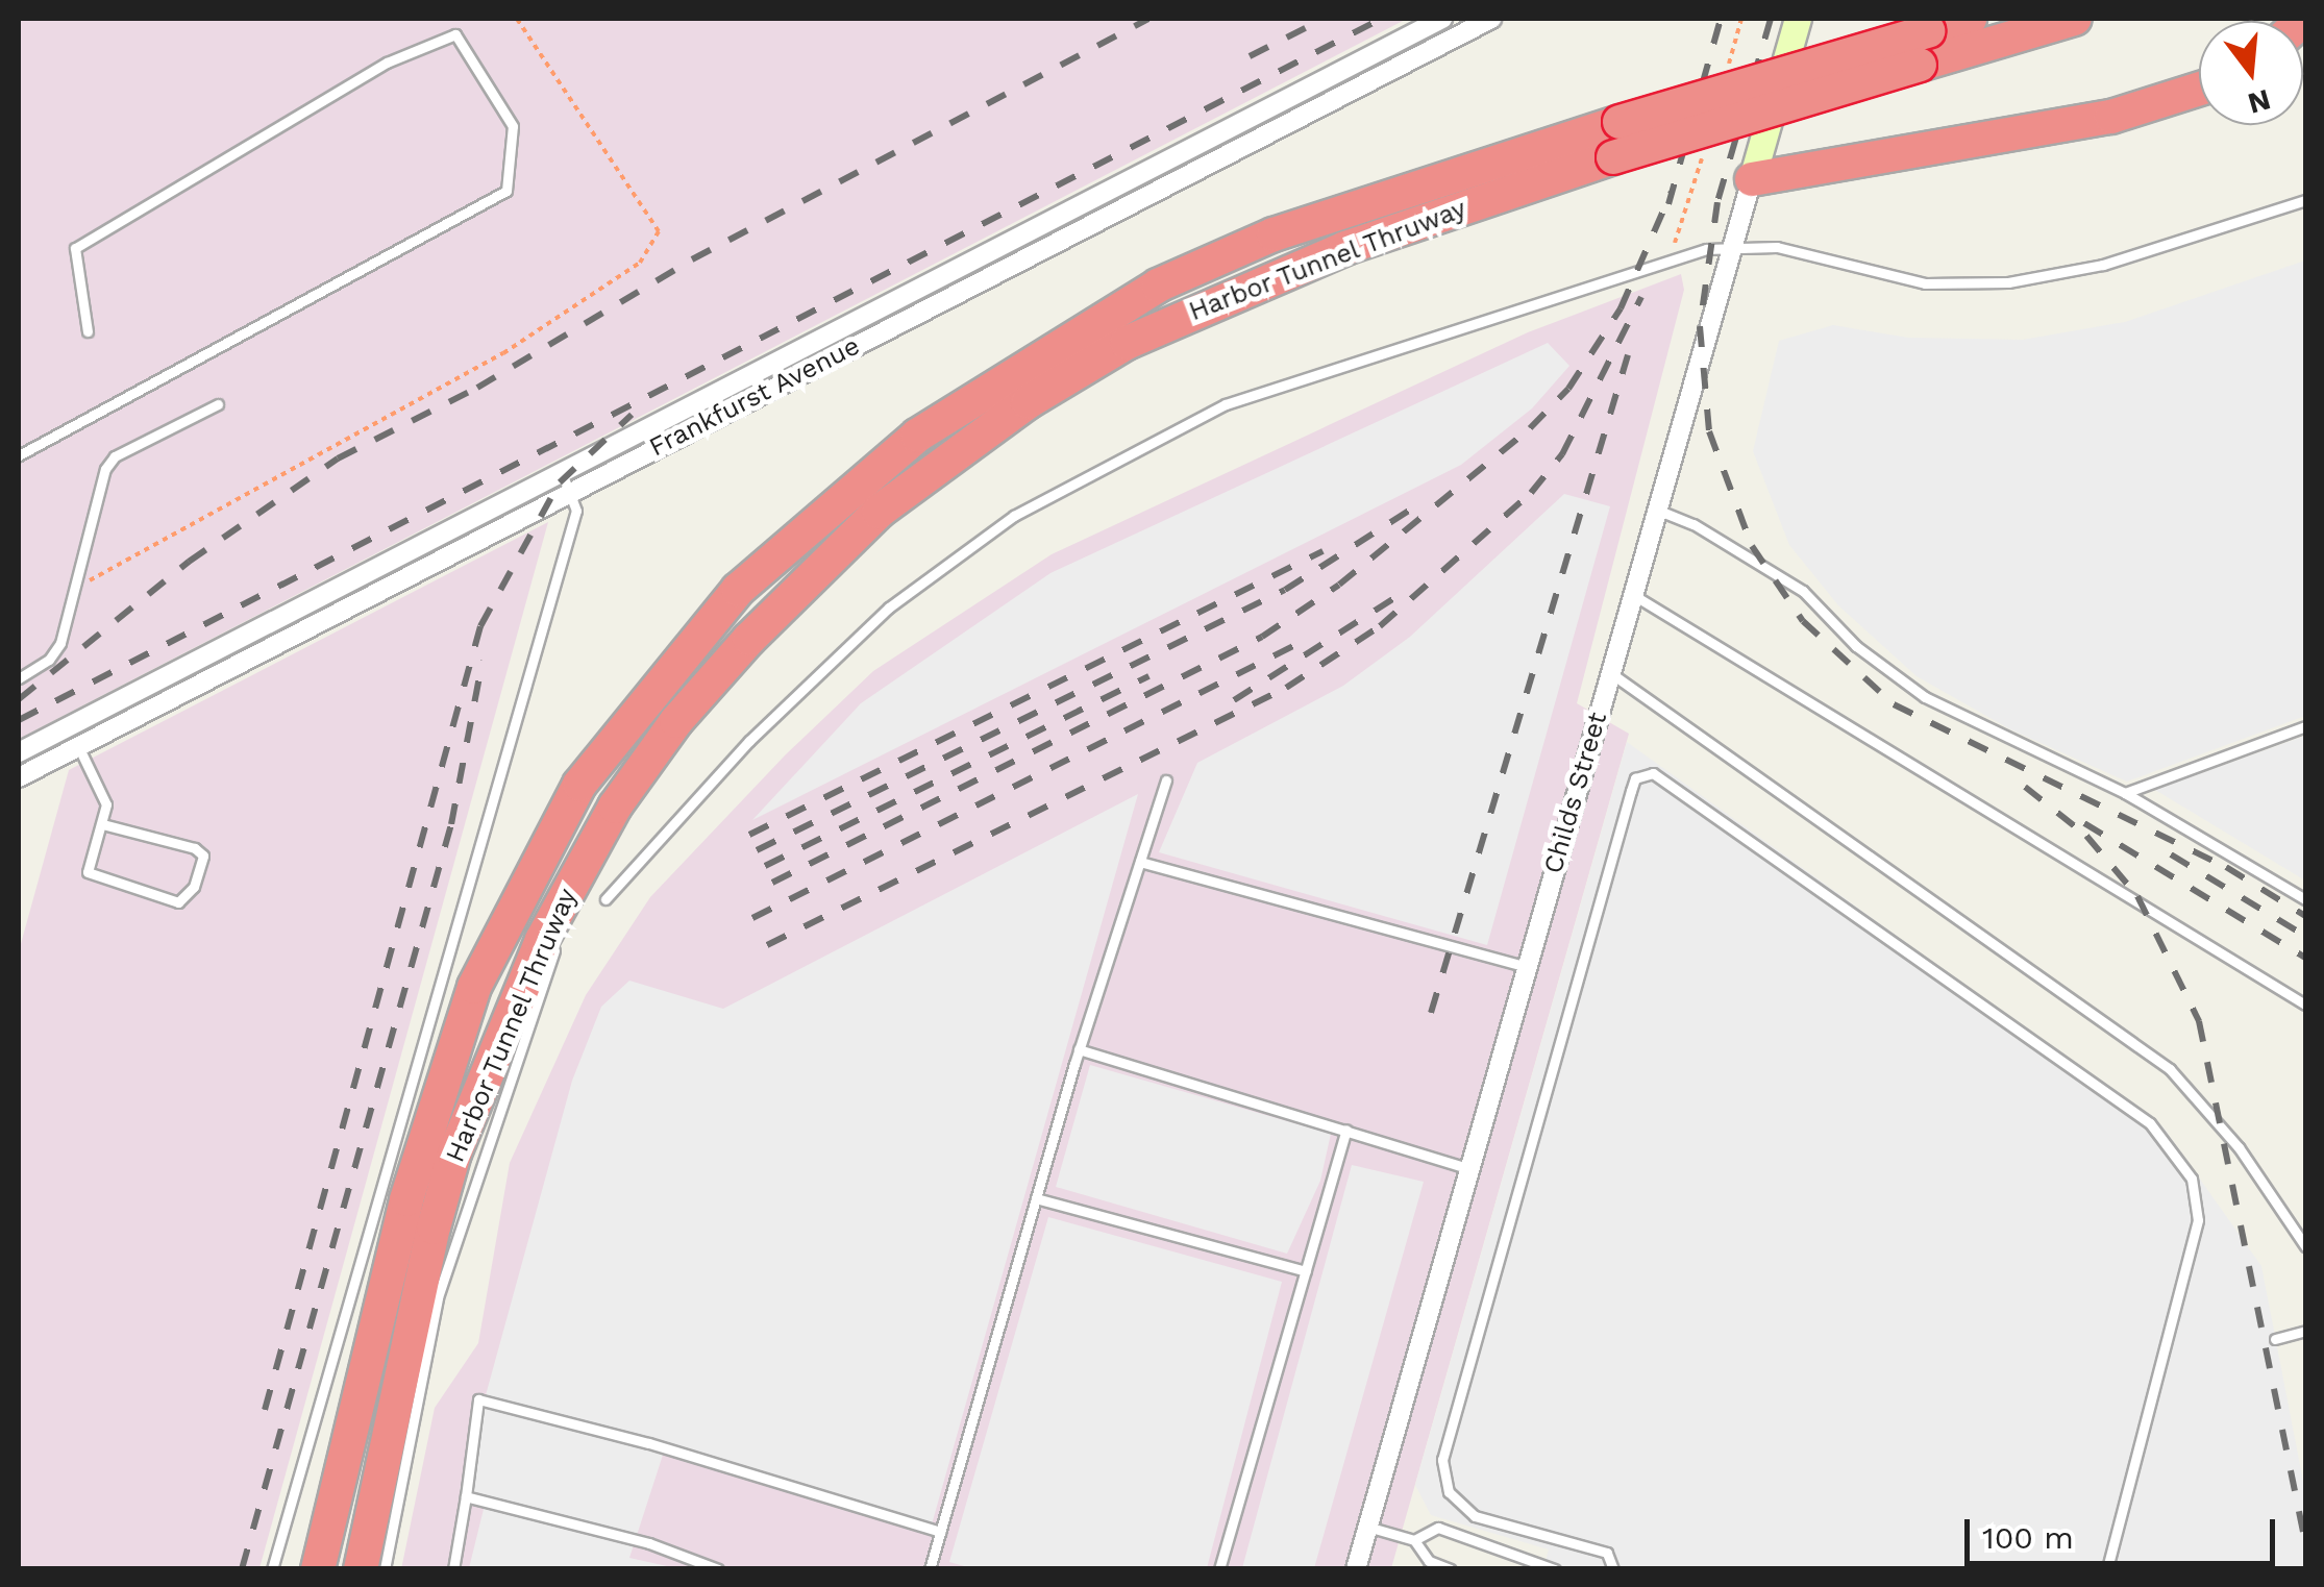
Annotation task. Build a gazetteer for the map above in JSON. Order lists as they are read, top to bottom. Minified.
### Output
{"streets":{"highway":["Harbor Tunnel Thruway"],"main road":["Childs Street"],"street":["Frankfurst Avenue"]},"scale_bar":"100 m","north":"bottom"}
